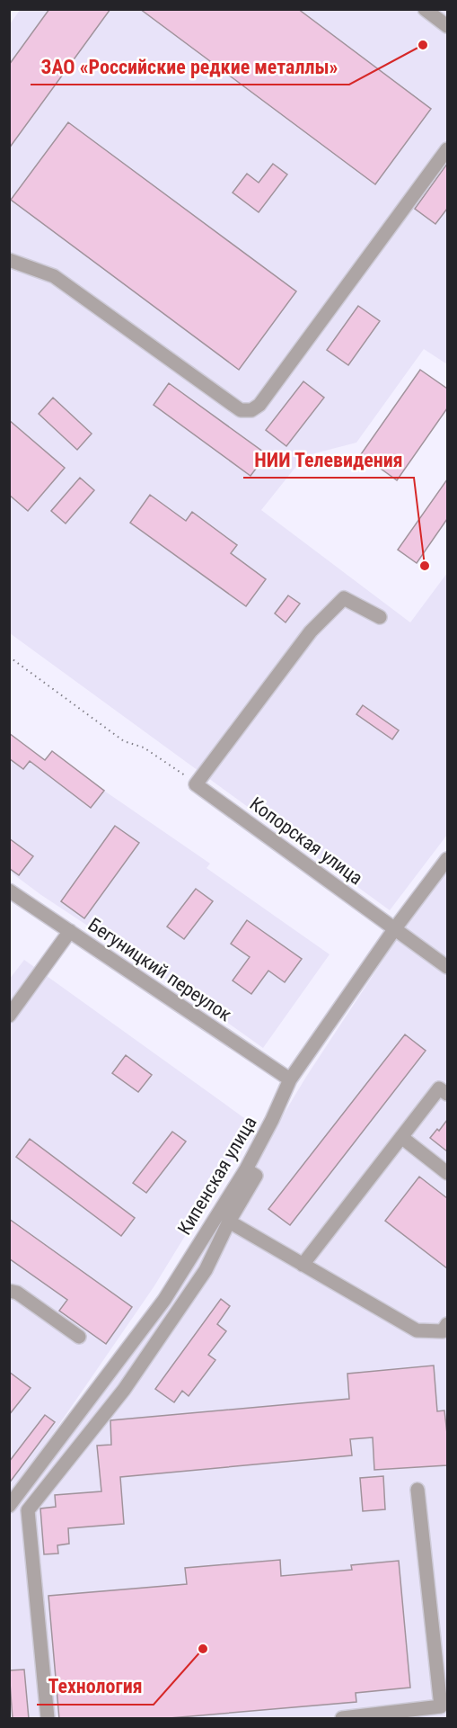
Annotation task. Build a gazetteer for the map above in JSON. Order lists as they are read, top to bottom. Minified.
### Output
{"streets":{"street":["Копорская улица","Бегуницкий переулок","Кипенская улица"]},"crossings":[["Копорская улица","Кипенская улица"],["Бегуницкий переулок","Кипенская улица"]],"places":["ЗАО «Российские редкие металлы»","НИИ Телевидения","Технология"]}
